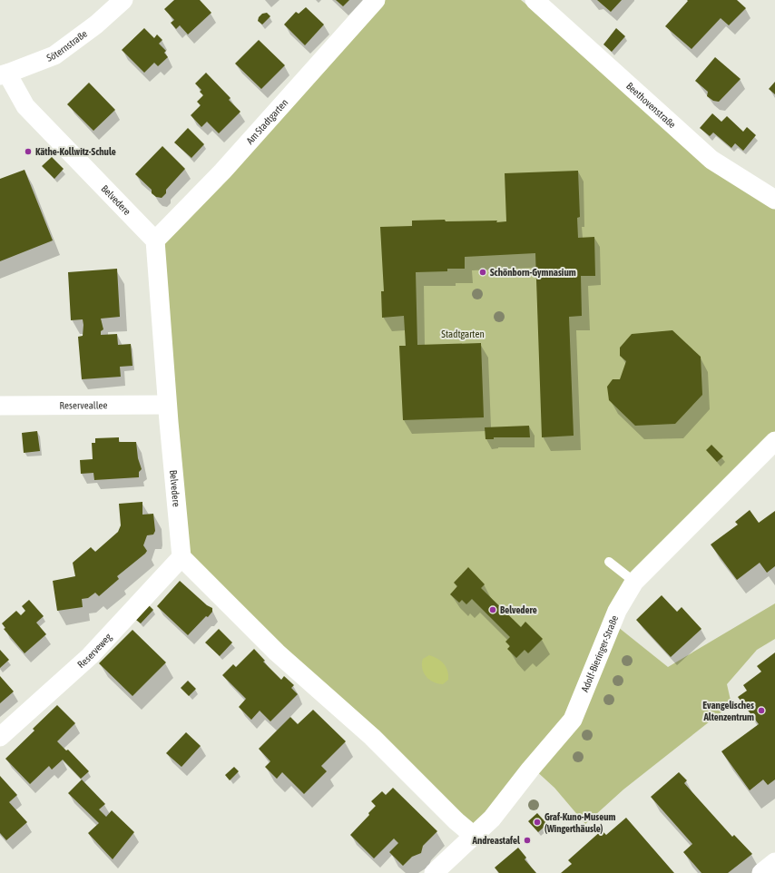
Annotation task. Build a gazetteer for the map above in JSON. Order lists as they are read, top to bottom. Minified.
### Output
{"streets":{"street":["Söternstraße","Beethovenstraße","Am Stadtgarten","Belvedere","Reserveallee","Reserveweg","Adolf-Bieringer-Straße"]},"crossings":[["Söternstraße","Belvedere"],["Am Stadtgarten","Belvedere"],["Belvedere","Reserveallee"],["Belvedere","Reserveweg"]],"parks":["Stadtgarten"],"places":["Käthe-Kollwitz-Schule","Schönborn-Gymnasium","Belvedere","Evangelisches Altenzentrum","Graf-Kuno-Museum (Wingerthäusle)","Andreastafel"]}
